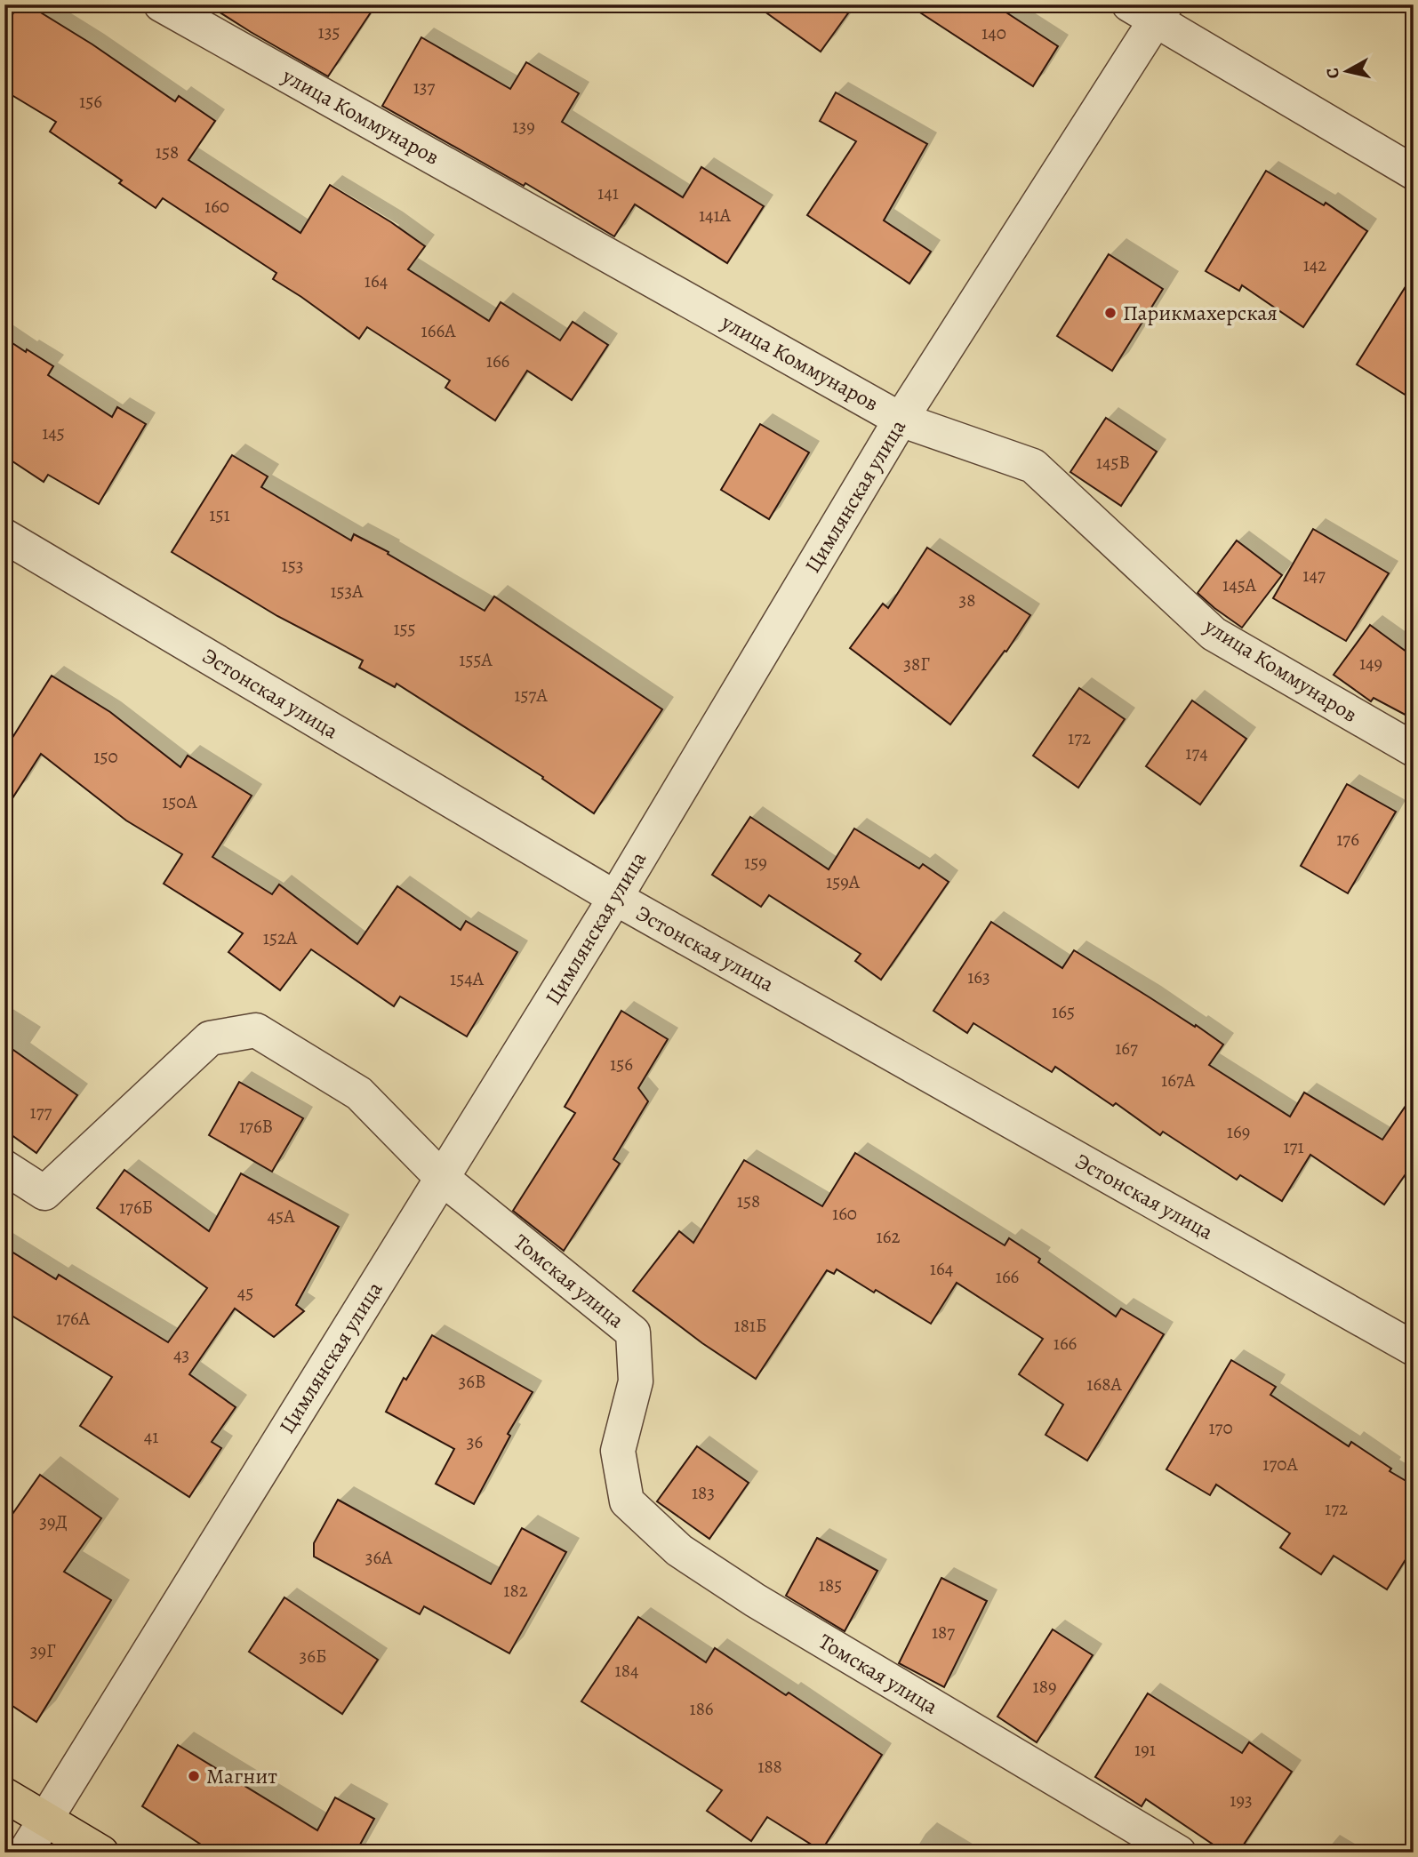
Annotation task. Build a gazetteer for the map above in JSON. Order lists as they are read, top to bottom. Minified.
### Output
{"streets":{"street":["улица Коммунаров","Цимлянская улица","Эстонская улица","Томская улица"]},"crossings":[["улица Коммунаров","Цимлянская улица"],["Цимлянская улица","Эстонская улица"],["Цимлянская улица","Томская улица"]],"places":["Парикмахерская","Магнит"],"house_numbers":["135","140","137","156","139","158","141","160","141А","142","164","166А","166","145","145В","151","153","147","145А","153А","38","155","155А","149","38Г","157А","172","174","150","150А","176","159","159А","152А","163","154А","165","167","156","167А","177","176В","169","171","158","176Б","160","45А","162","164","166","45","176А","181Б","166","43","36В","168А","170","41","36","170А","183","172","39Д","36А","185","182","187","39Г","36Б","184","189","186","191","188","193"],"north":"left"}
